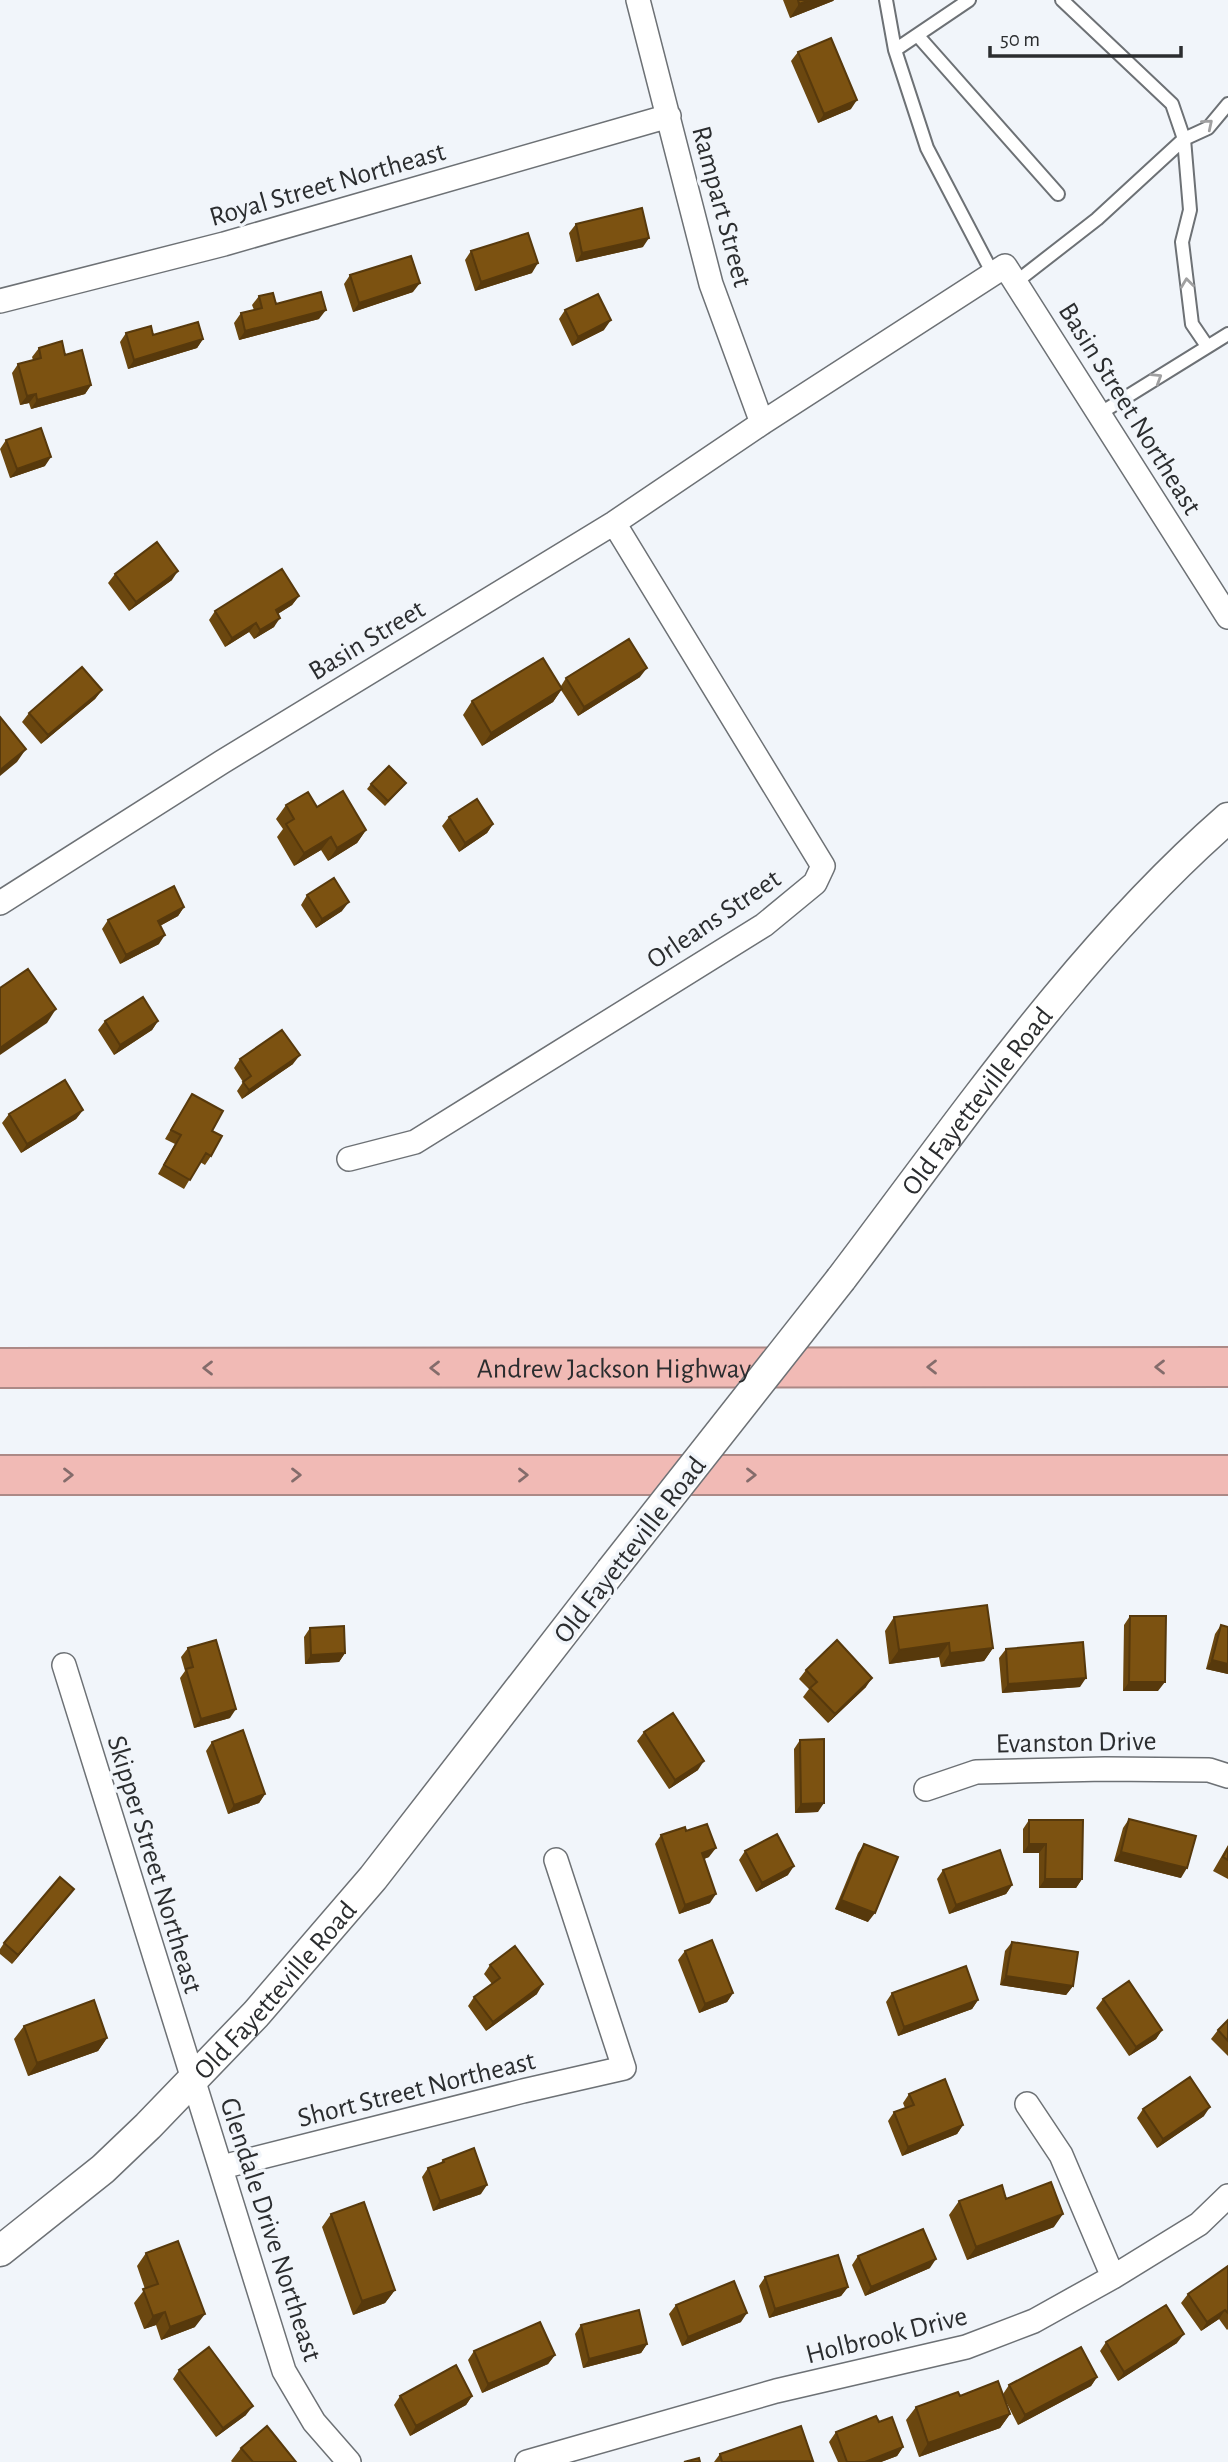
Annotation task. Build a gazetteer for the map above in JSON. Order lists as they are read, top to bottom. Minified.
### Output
{"streets":{"highway":["Andrew Jackson Highway"],"street":["Royal Street Northeast","Rampart Street","Basin Street Northeast","Basin Street","Orleans Street","Old Fayetteville Road","Evanston Drive","Skipper Street Northeast","Short Street Northeast","Glendale Drive Northeast","Holbrook Drive"]},"crossings":[["Royal Street Northeast","Rampart Street"],["Rampart Street","Basin Street"],["Basin Street Northeast","Basin Street"],["Basin Street","Orleans Street"],["Old Fayetteville Road","Skipper Street Northeast"],["Old Fayetteville Road","Glendale Drive Northeast"],["Skipper Street Northeast","Glendale Drive Northeast"],["Short Street Northeast","Glendale Drive Northeast"]],"scale_bar":"50 m"}
